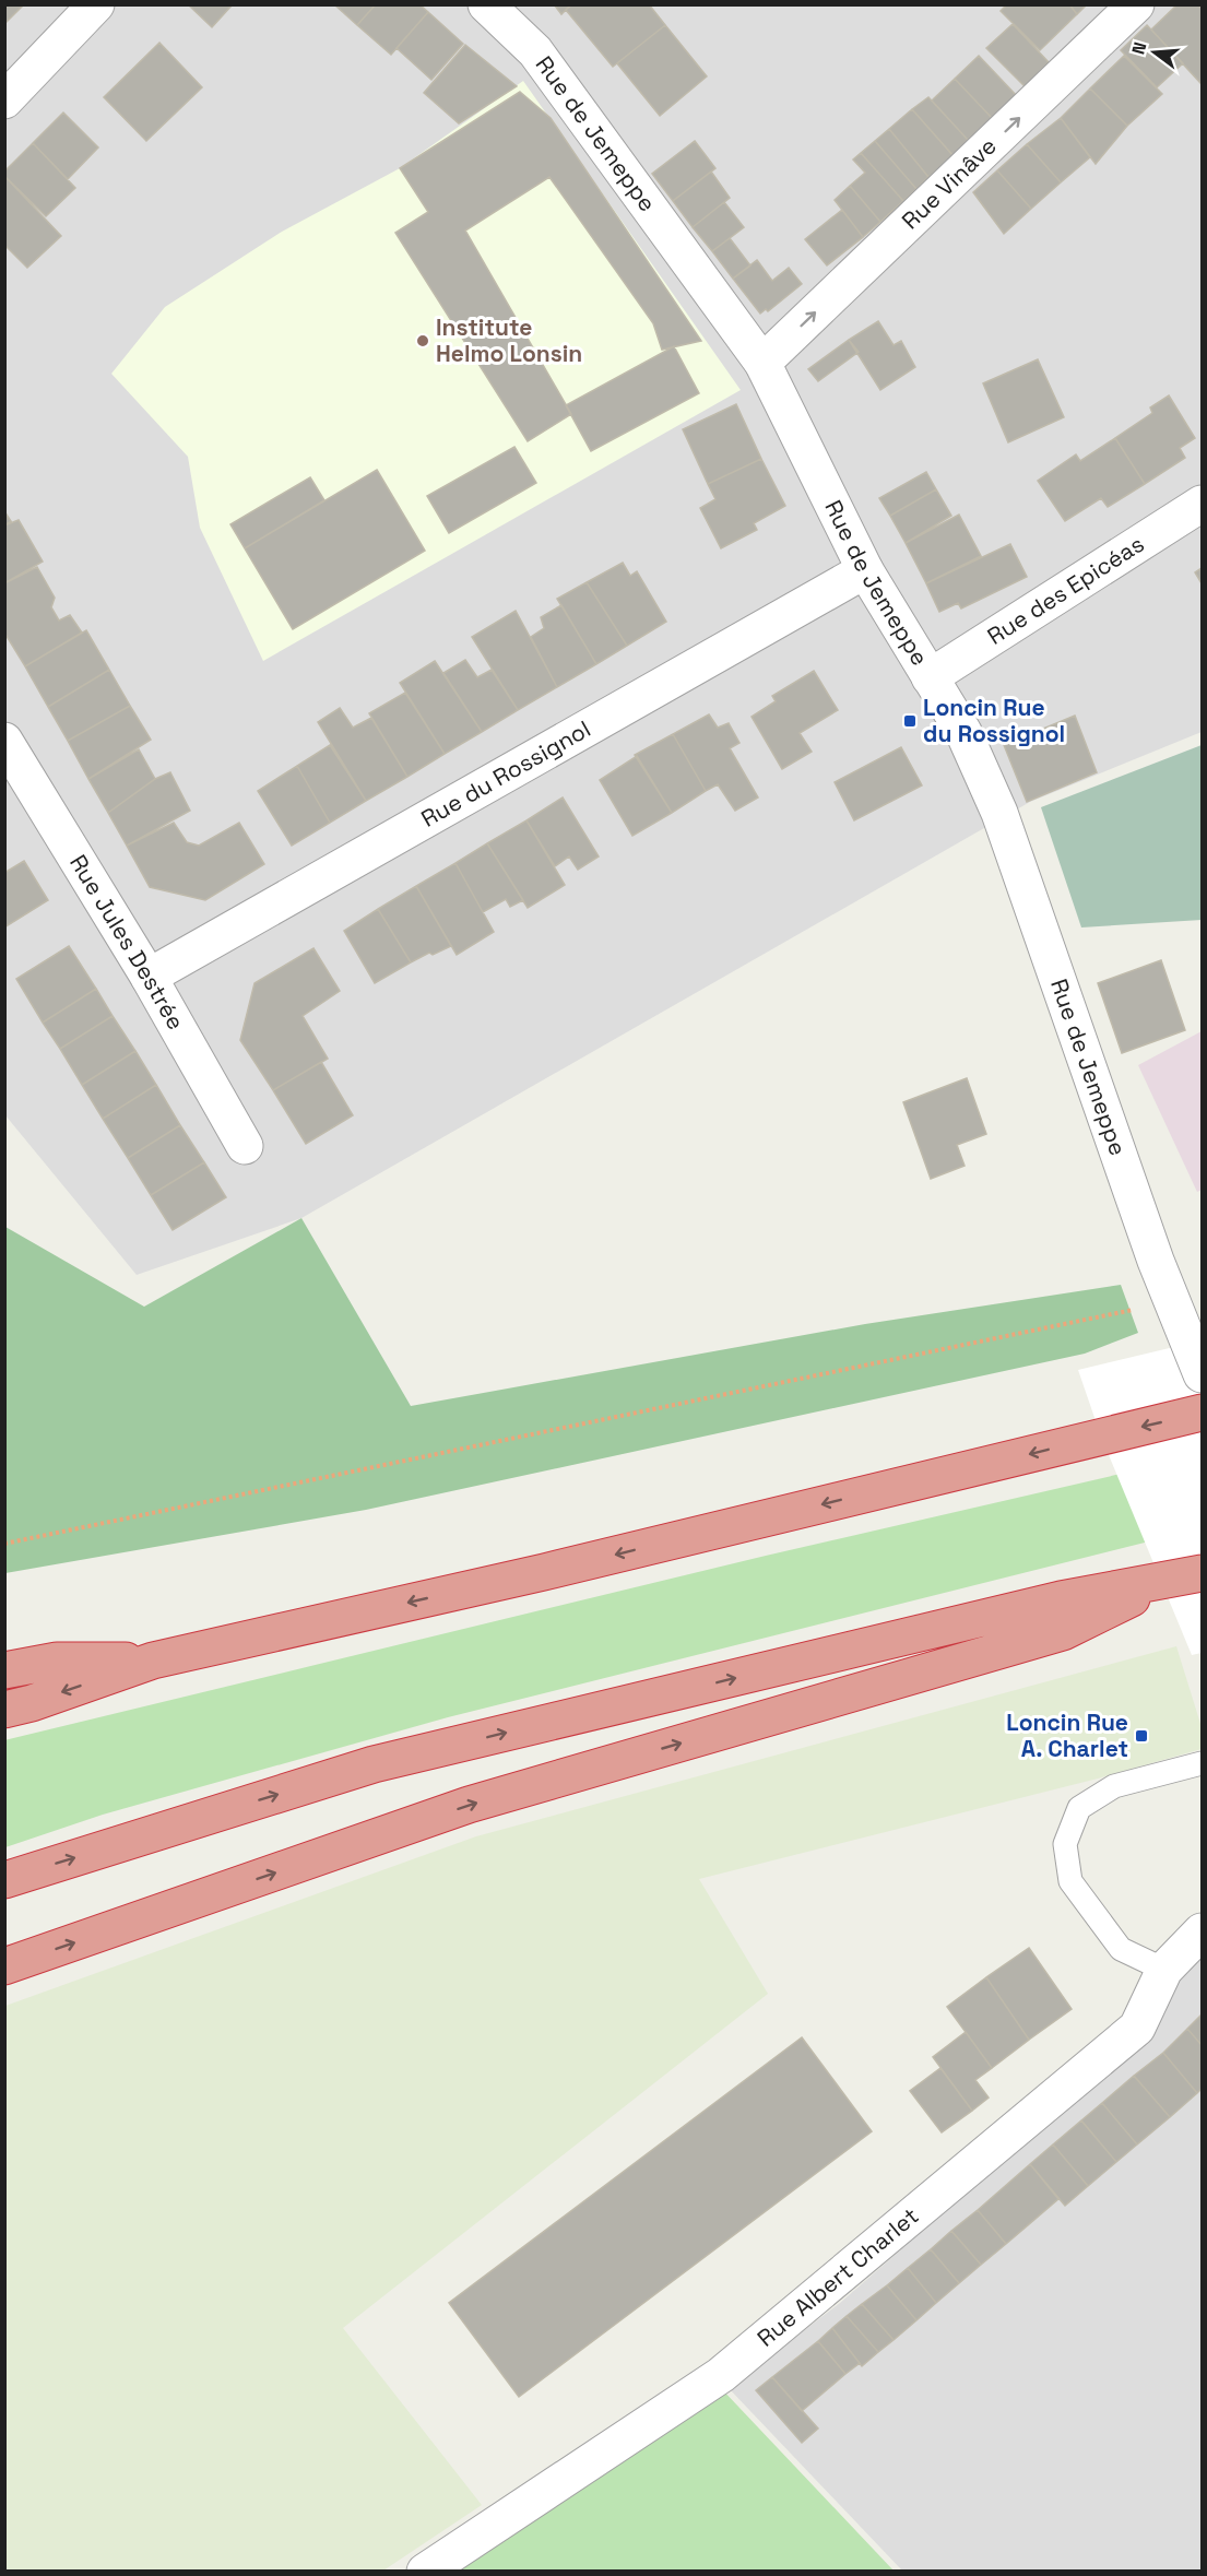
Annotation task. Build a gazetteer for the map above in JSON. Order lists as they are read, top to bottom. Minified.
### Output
{"streets":{"street":["Rue de Jemeppe","Rue Vinâve","Rue des Epicéas","Rue du Rossignol","Rue Jules Destrée","Rue Albert Charlet"]},"crossings":[["Rue de Jemeppe","Rue Vinâve"],["Rue de Jemeppe","Rue des Epicéas"],["Rue de Jemeppe","Rue du Rossignol"],["Rue du Rossignol","Rue Jules Destrée"]],"one_way":["Rue Vinâve"],"places":{"other":["Institute Helmo Lonsin"],"transit":["Loncin Rue du Rossignol","Loncin Rue A. Charlet"]},"north":"left"}
